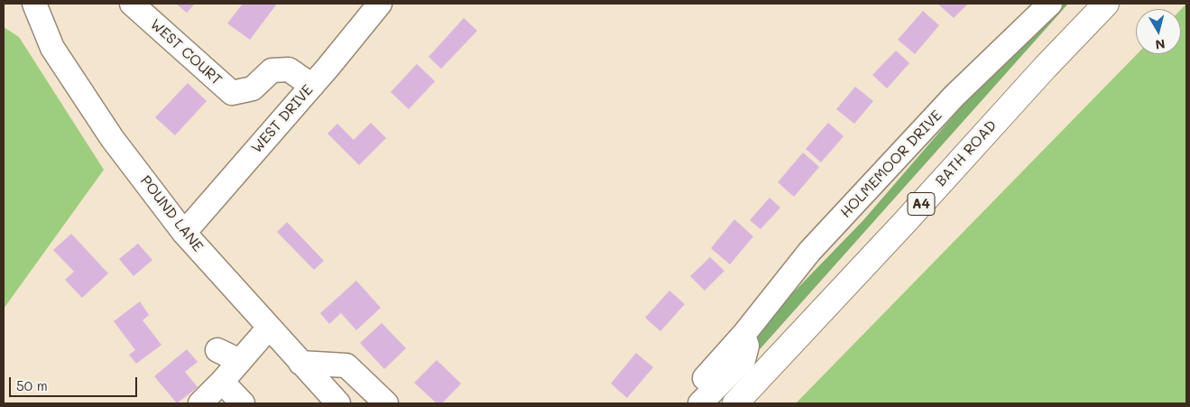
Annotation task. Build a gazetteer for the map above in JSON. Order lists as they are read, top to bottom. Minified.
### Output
{"streets":{"main road":["BATH ROAD","A4"],"street":["WEST COURT","WEST DRIVE","HOLMEMOOR DRIVE","POUND LANE"]},"crossings":[["WEST COURT","WEST DRIVE"],["WEST DRIVE","POUND LANE"]],"scale_bar":"50 m","north":"bottom"}
